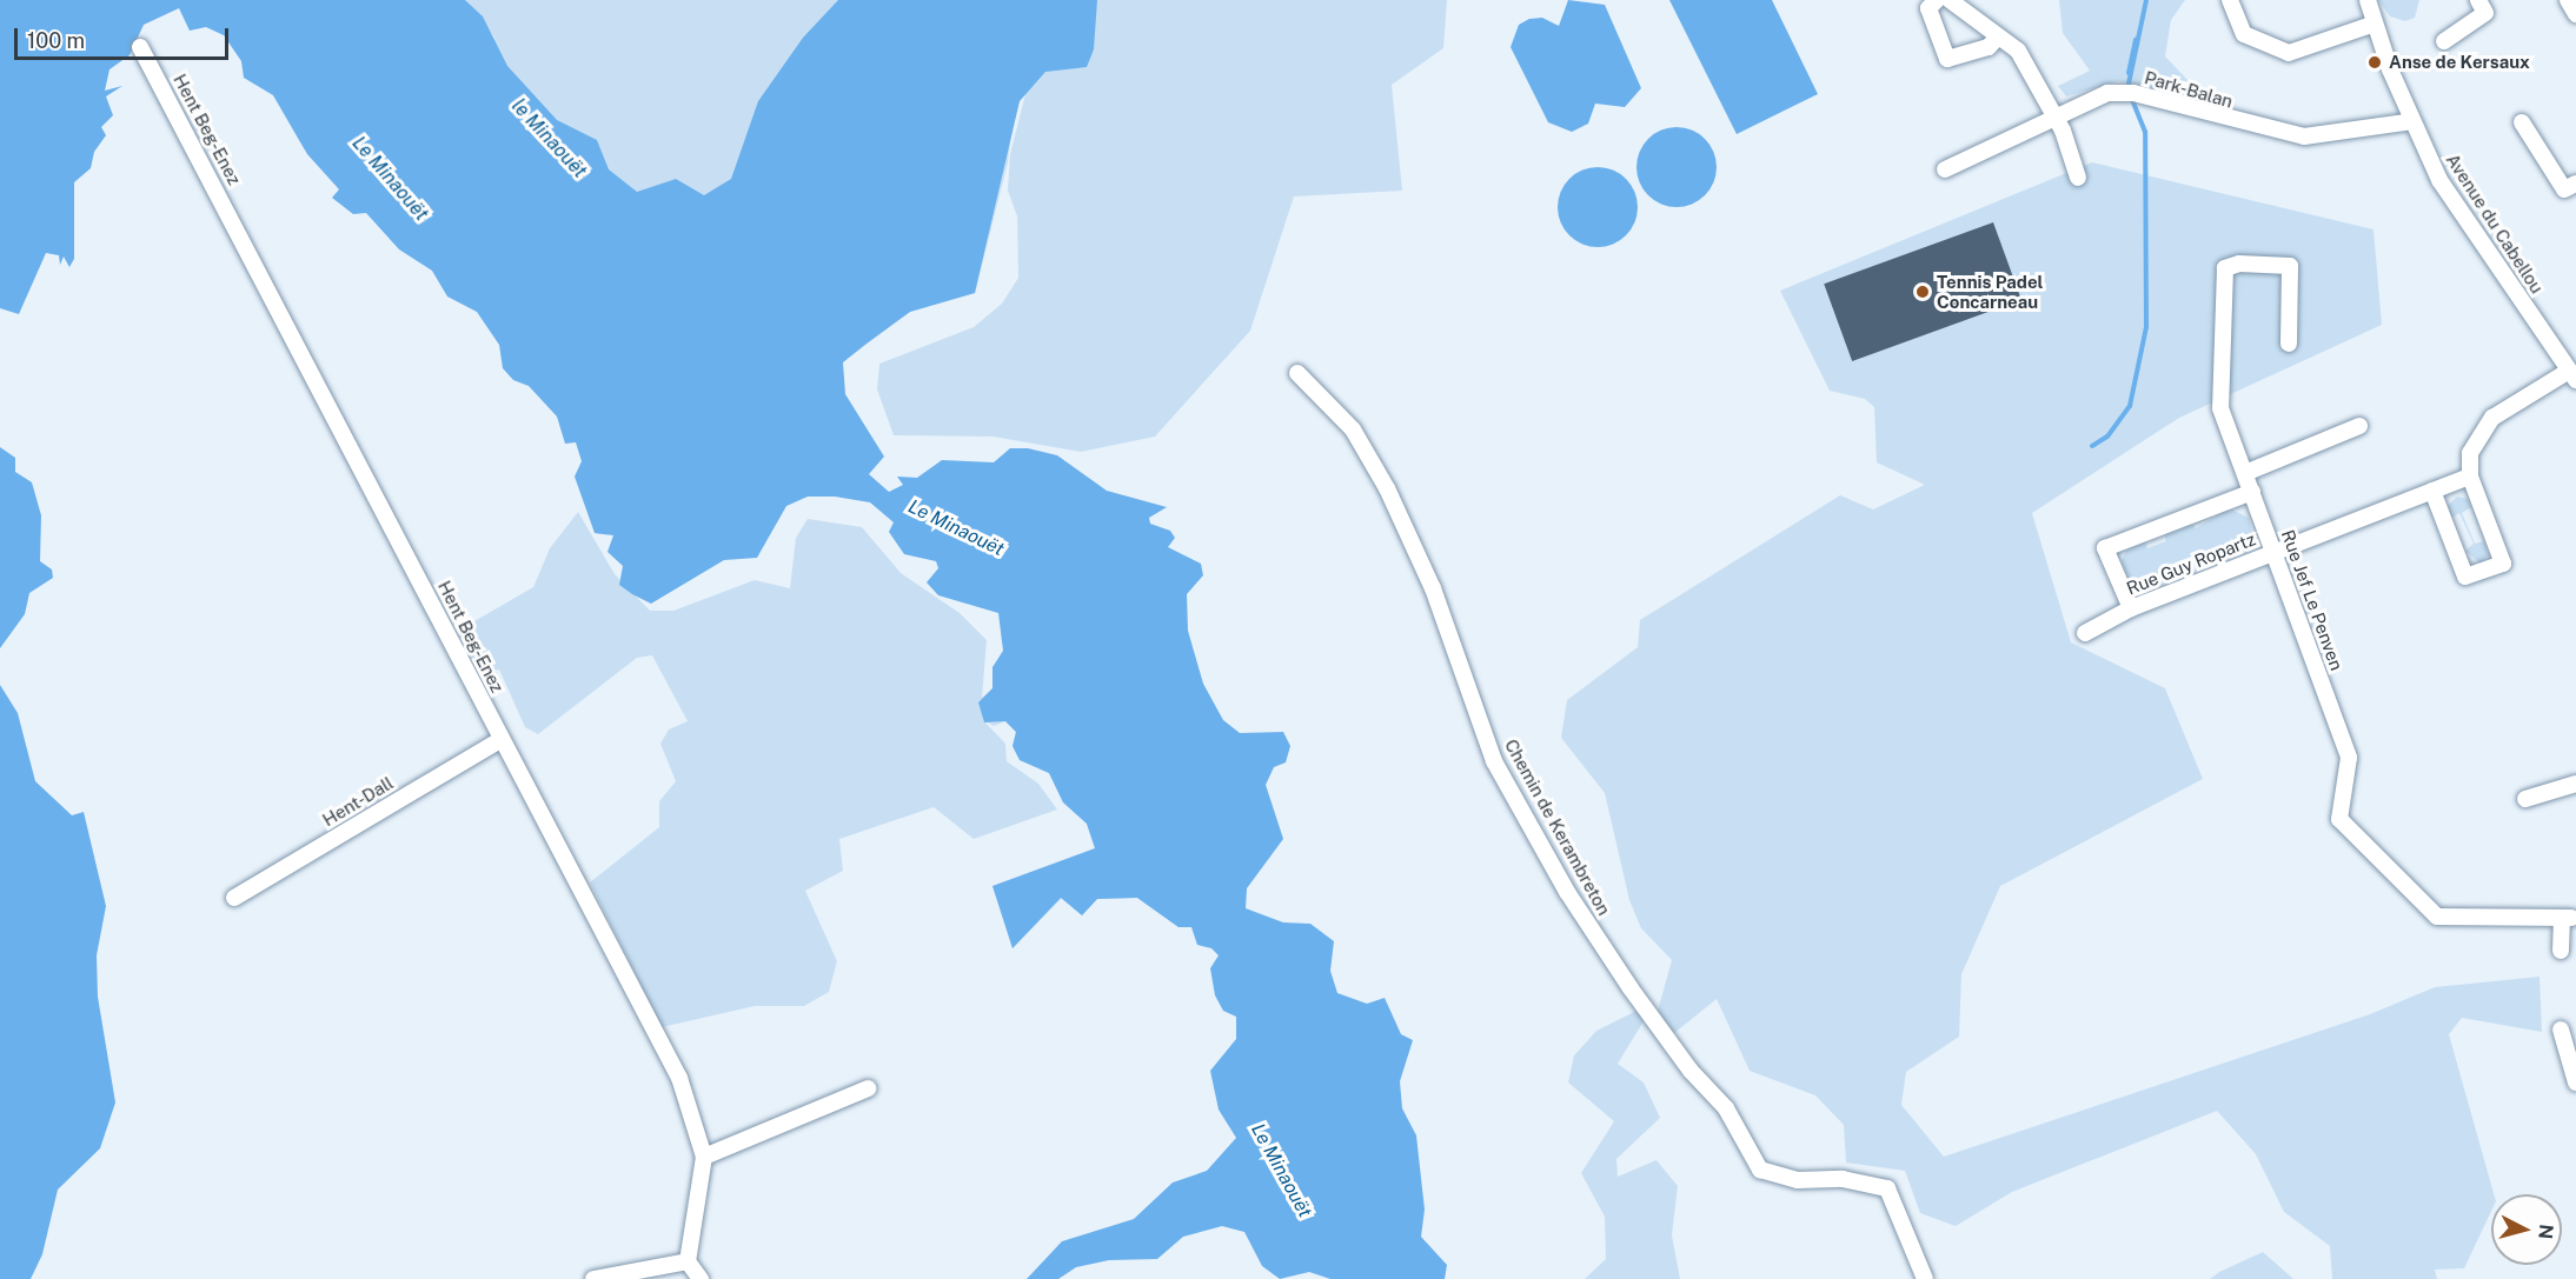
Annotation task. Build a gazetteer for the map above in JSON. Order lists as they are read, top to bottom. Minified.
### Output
{"streets":{"street":["Park-Balan","Hent Beg-Enez","Avenue du Cabellou","Rue Guy Ropartz","Rue Jef Le Penven","Hent-Dall","Chemin de Kerambreton"]},"crossings":[["Park-Balan","Avenue du Cabellou"],["Hent Beg-Enez","Hent-Dall"],["Rue Guy Ropartz","Rue Jef Le Penven"]],"water":["le Minaouët","Le Minaouët"],"places":["Anse de Kersaux","Tennis Padel Concarneau"],"scale_bar":"100 m","north":"right"}
